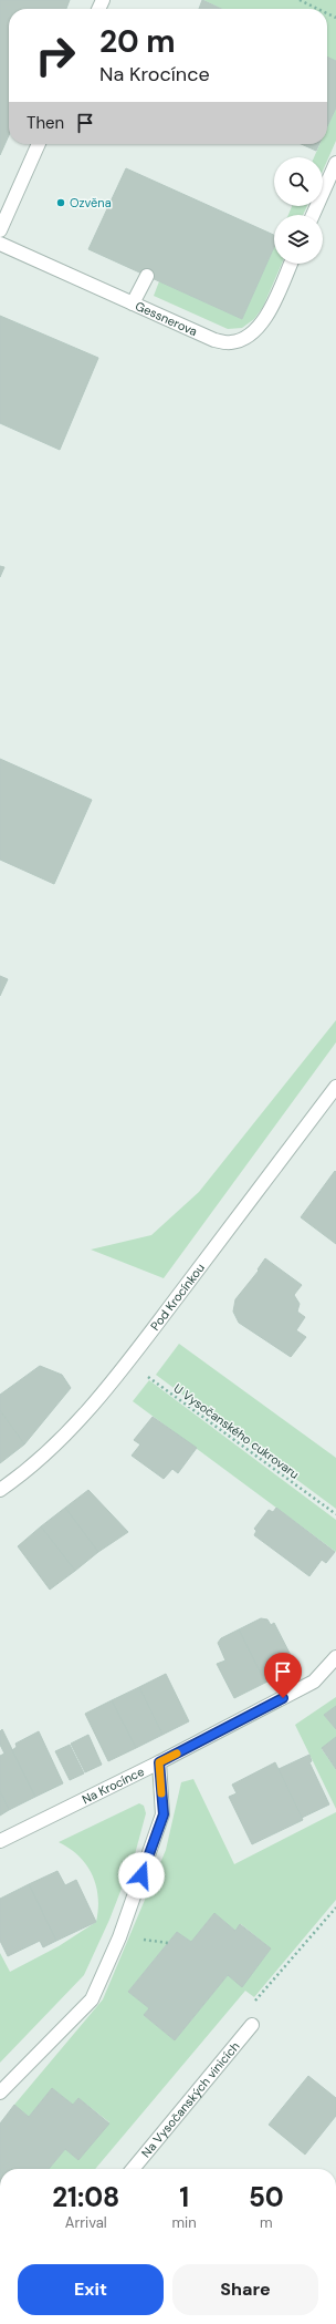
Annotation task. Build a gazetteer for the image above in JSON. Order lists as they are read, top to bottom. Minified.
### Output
{"streets":{"street":["Gessnerova","Pod Krocínkou","Na Krocínce","Na Vysočanských vinicích"],"path":["U Vysočanského cukrovaru"]},"crossings":[["Pod Krocínkou","U Vysočanského cukrovaru"]],"places":["Ozvěna"],"page":{"turn":["20 m","Na Krocínce"],"then":"Then","eta":["21:08","Arrival","1","min","50","m"],"buttons":["Exit","Share"]}}
